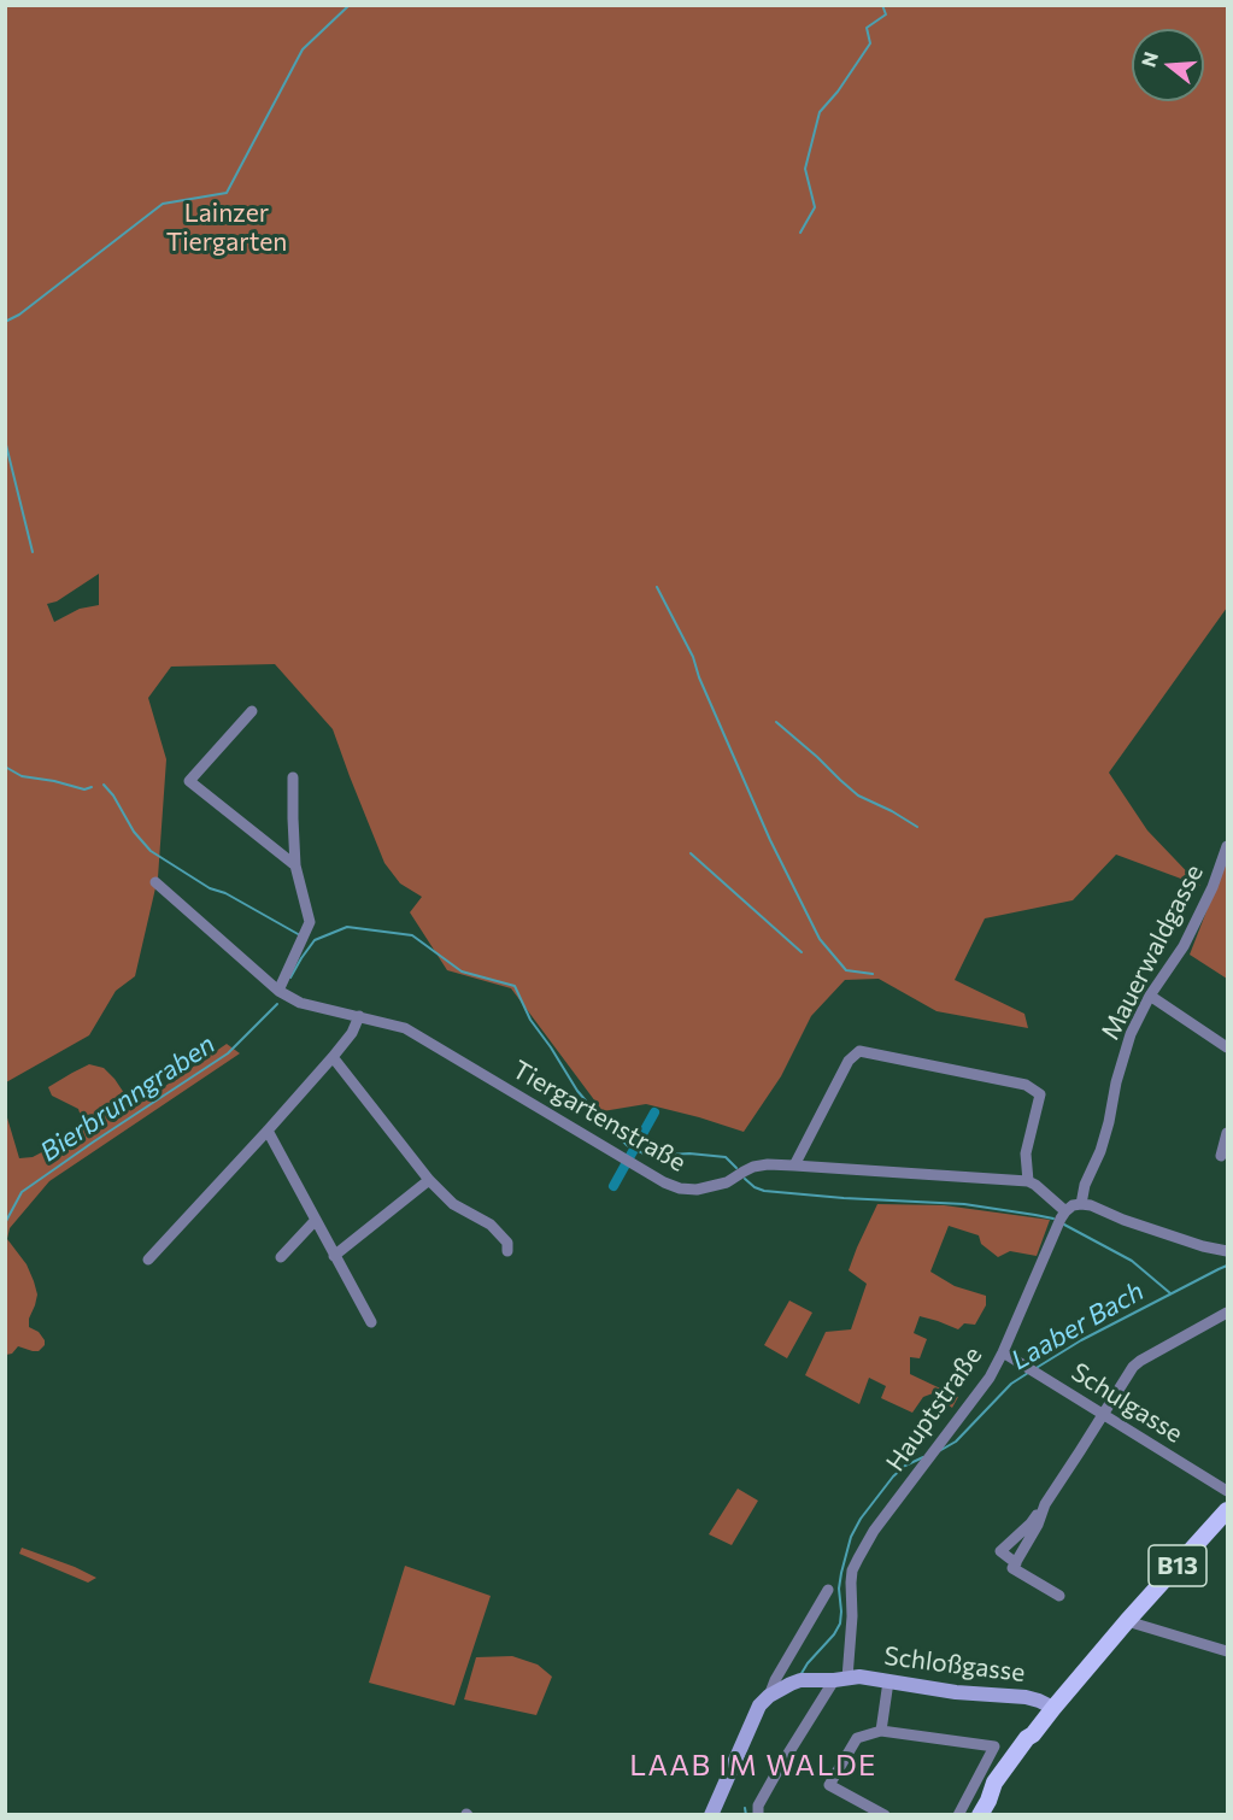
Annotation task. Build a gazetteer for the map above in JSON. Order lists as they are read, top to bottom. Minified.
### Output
{"streets":{"main road":["B13"],"street":["Mauerwaldgasse","Tiergartenstraße","Schulgasse","Hauptstraße","Schloßgasse"]},"crossings":[["Schulgasse","Hauptstraße"],["Hauptstraße","Schloßgasse"],["B13","Schloßgasse"]],"districts":["LAAB IM WALDE"],"water":["Bierbrunngraben","Laaber Bach"],"parks":["Lainzer Tiergarten"],"north":"left"}
